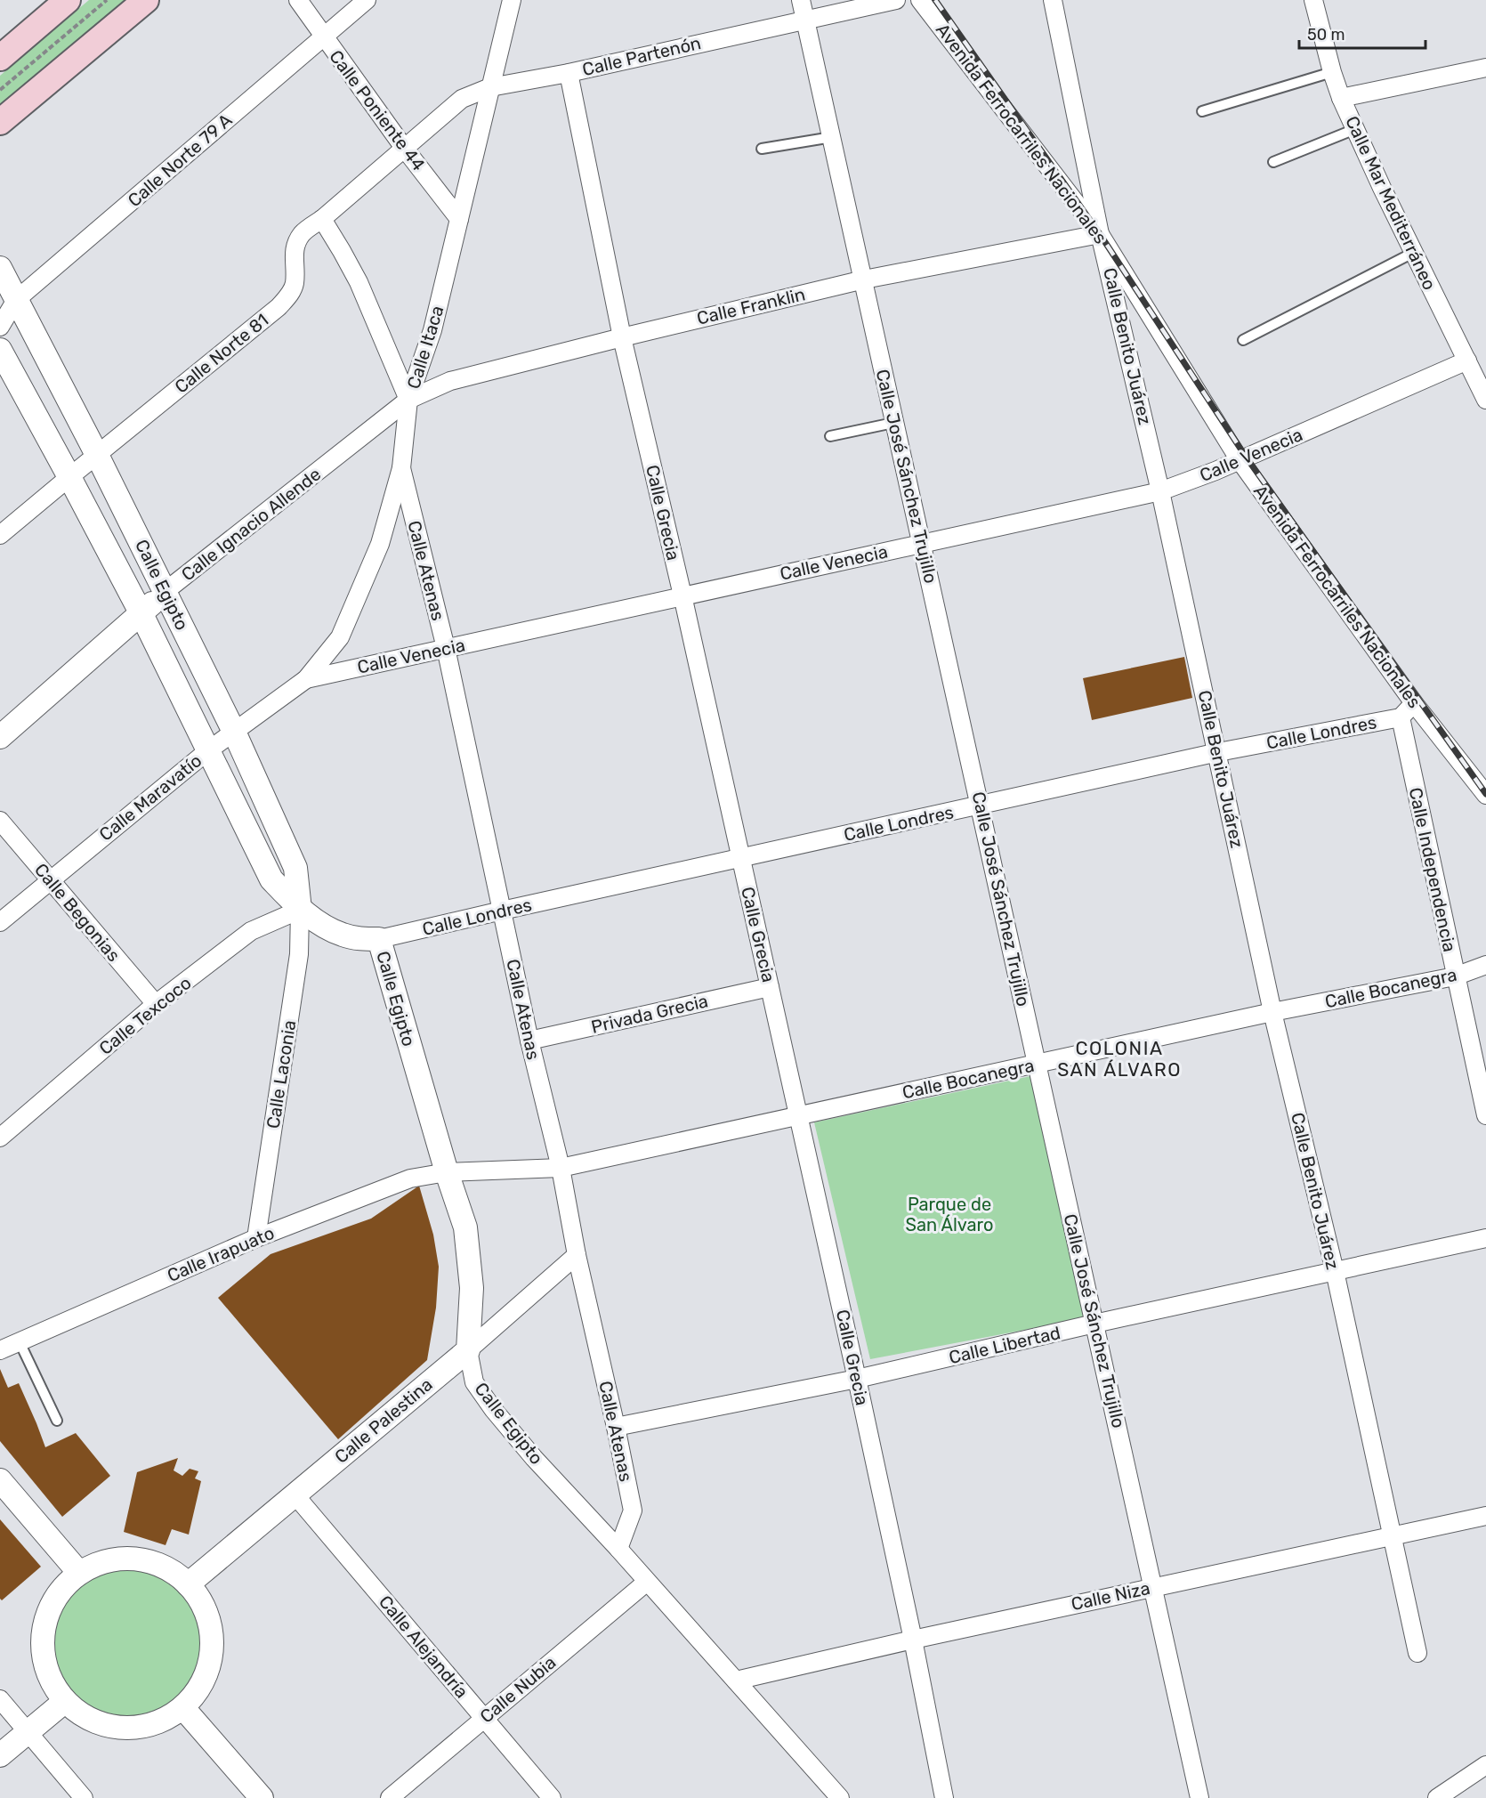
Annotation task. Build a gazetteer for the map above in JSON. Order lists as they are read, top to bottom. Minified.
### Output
{"streets":{"street":["Calle Partenón","Calle Poniente 44","Avenida Ferrocarriles Nacionales","Calle Norte 79 A","Calle Mar Mediterráneo","Calle Franklin","Calle Benito Juárez","Calle Itaca","Calle Norte 81","Calle Venecia","Calle José Sánchez Trujillo","Calle Grecia","Calle Ignacio Allende","Calle Atenas","Calle Egipto","Calle Londres","Calle Maravatío","Calle Independencia","Calle Begonias","Calle Bocanegra","Privada Grecia","Calle Texcoco","Calle Laconia","Calle Irapuato","Calle Libertad","Calle Palestina","Calle Niza","Calle Alejandría","Calle Nubia"]},"crossings":[["Calle Partenón","Calle Poniente 44"],["Calle Partenón","Calle Itaca"],["Calle Partenón","Calle Norte 81"],["Calle Partenón","Calle José Sánchez Trujillo"],["Calle Partenón","Calle Grecia"],["Calle Poniente 44","Calle Norte 79 A"],["Calle Poniente 44","Calle Itaca"],["Calle Poniente 44","Calle Norte 81"],["Avenida Ferrocarriles Nacionales","Calle Franklin"],["Avenida Ferrocarriles Nacionales","Calle Benito Juárez"],["Avenida Ferrocarriles Nacionales","Calle Venecia"],["Avenida Ferrocarriles Nacionales","Calle Londres"],["Calle Norte 79 A","Calle Egipto"],["Calle Mar Mediterráneo","Calle Venecia"],["Calle Franklin","Calle Benito Juárez"],["Calle Franklin","Calle Itaca"],["Calle Franklin","Calle José Sánchez Trujillo"],["Calle Franklin","Calle Grecia"],["Calle Franklin","Calle Ignacio Allende"],["Calle Benito Juárez","Calle Venecia"],["Calle Benito Juárez","Calle Londres"],["Calle Benito Juárez","Calle Bocanegra"],["Calle Benito Juárez","Calle Libertad"],["Calle Benito Juárez","Calle Niza"],["Calle Itaca","Calle Venecia"],["Calle Itaca","Calle Ignacio Allende"],["Calle Itaca","Calle Atenas"],["Calle Itaca","Calle Maravatío"],["Calle Norte 81","Calle Egipto"],["Calle Venecia","Calle José Sánchez Trujillo"],["Calle Venecia","Calle Grecia"],["Calle Venecia","Calle Atenas"],["Calle Venecia","Calle Maravatío"],["Calle José Sánchez Trujillo","Calle Londres"],["Calle José Sánchez Trujillo","Calle Bocanegra"],["Calle José Sánchez Trujillo","Calle Libertad"],["Calle José Sánchez Trujillo","Calle Niza"],["Calle Grecia","Calle Londres"],["Calle Grecia","Calle Bocanegra"],["Calle Grecia","Privada Grecia"],["Calle Grecia","Calle Libertad"],["Calle Grecia","Calle Niza"],["Calle Ignacio Allende","Calle Egipto"],["Calle Atenas","Calle Egipto"],["Calle Atenas","Calle Londres"],["Calle Atenas","Calle Bocanegra"],["Calle Atenas","Privada Grecia"],["Calle Atenas","Calle Libertad"],["Calle Atenas","Calle Palestina"],["Calle Egipto","Calle Londres"],["Calle Egipto","Calle Maravatío"],["Calle Egipto","Calle Bocanegra"],["Calle Egipto","Calle Texcoco"],["Calle Egipto","Calle Laconia"],["Calle Egipto","Calle Irapuato"],["Calle Egipto","Calle Palestina"],["Calle Egipto","Calle Niza"],["Calle Egipto","Calle Nubia"],["Calle Londres","Calle Independencia"],["Calle Maravatío","Calle Begonias"],["Calle Independencia","Calle Bocanegra"],["Calle Begonias","Calle Texcoco"],["Calle Bocanegra","Calle Irapuato"],["Calle Texcoco","Calle Laconia"],["Calle Laconia","Calle Irapuato"],["Calle Palestina","Calle Alejandría"],["Calle Alejandría","Calle Nubia"]],"districts":["COLONIA SAN ÁLVARO"],"parks":["Parque de San Álvaro"],"scale_bar":"50 m"}
